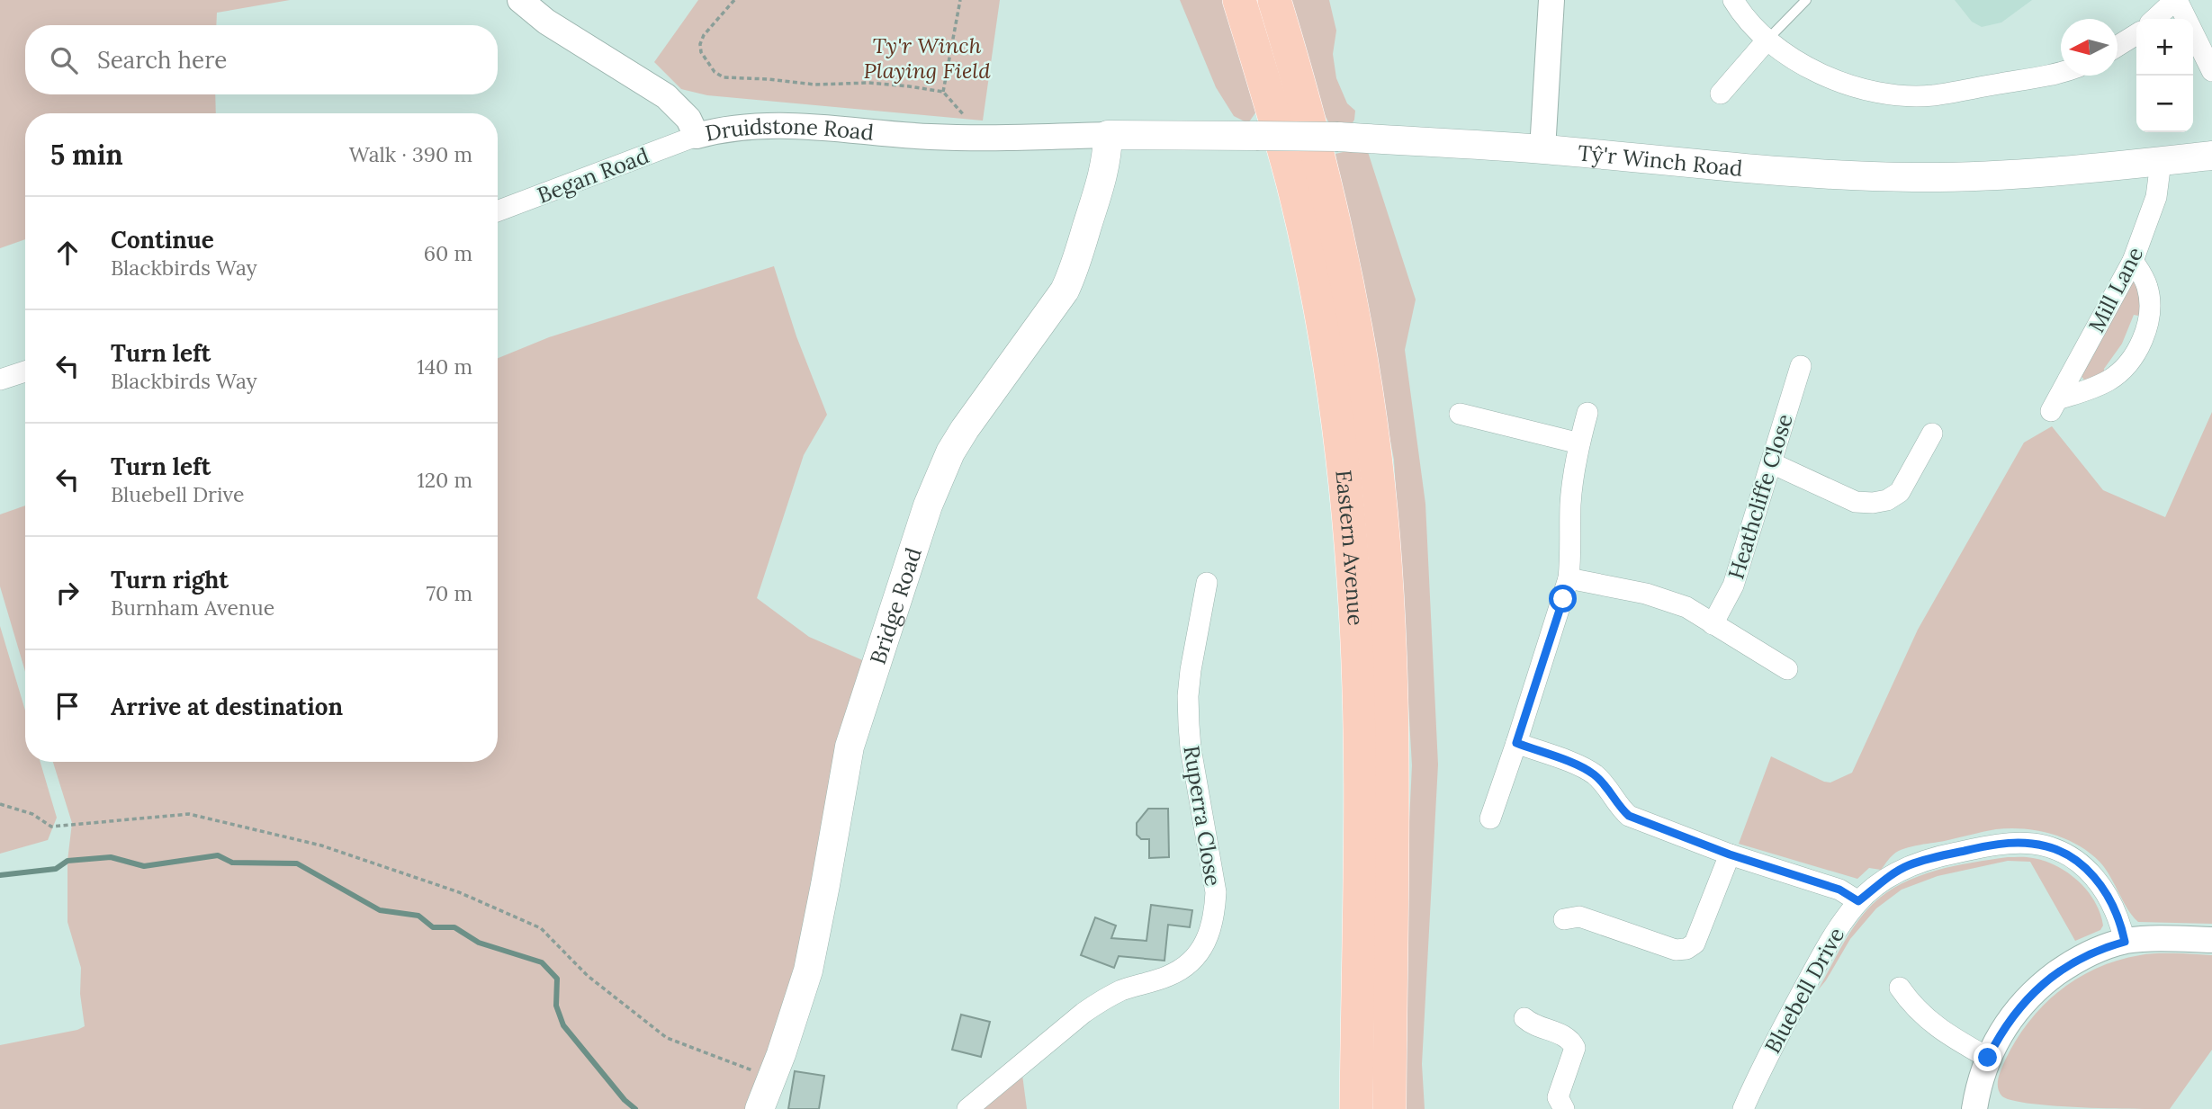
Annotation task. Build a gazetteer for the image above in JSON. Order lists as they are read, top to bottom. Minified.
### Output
{"streets":{"highway":["Eastern Avenue"],"main road":["Tŷ'r Winch Road","Bridge Road"],"street":["Druidstone Road","Began Road","Mill Lane","Heathcliffe Close","Ruperra Close","Bluebell Drive"]},"crossings":[["Druidstone Road","Tŷ'r Winch Road"],["Druidstone Road","Began Road"],["Druidstone Road","Bridge Road"],["Tŷ'r Winch Road","Mill Lane"],["Tŷ'r Winch Road","Bridge Road"]],"parks":["Ty'r Winch Playing Field"],"north":"left","page":{"map_buttons":["+","−"],"search":"Search here","heading":["5 min","Walk · 390 m"],"list":[["Continue","Blackbirds Way","60 m"],["Turn left","Blackbirds Way","140 m"],["Turn left","Bluebell Drive","120 m"],["Turn right","Burnham Avenue","70 m"],"Arrive at destination"]}}
